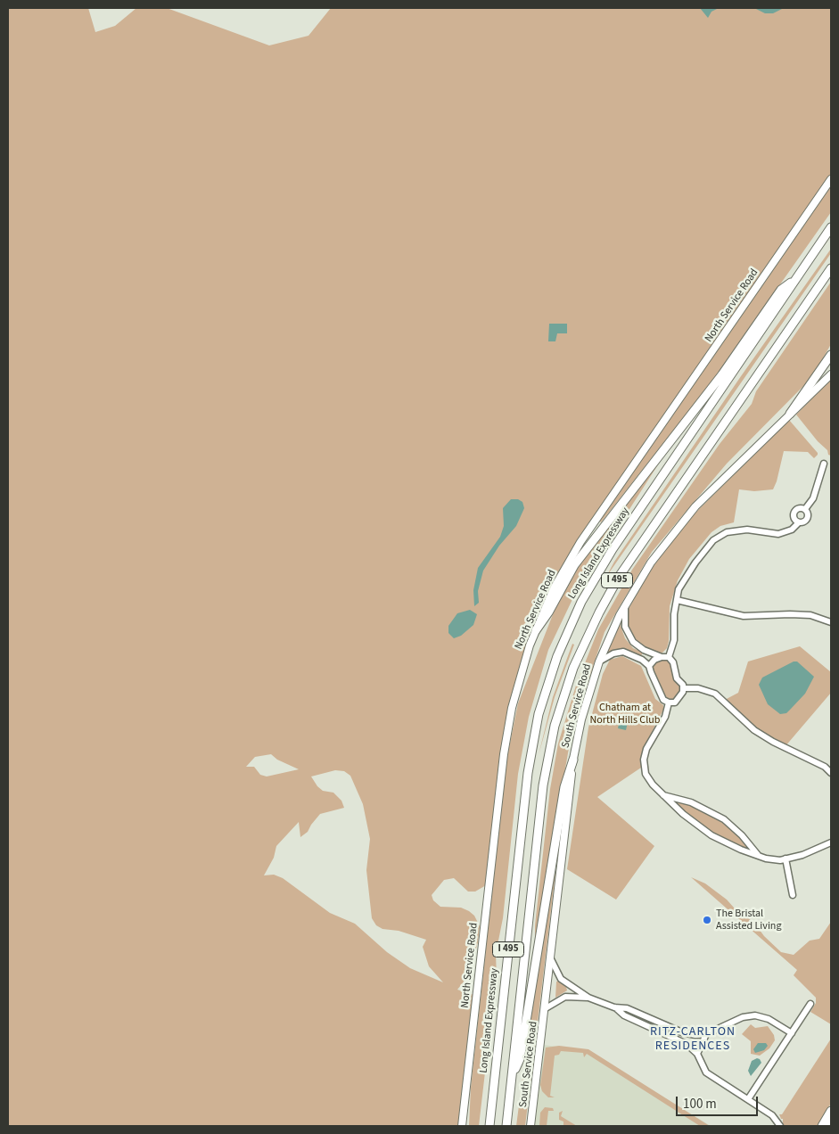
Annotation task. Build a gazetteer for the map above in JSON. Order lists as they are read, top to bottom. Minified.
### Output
{"streets":{"highway":["Long Island Expressway","I 495"],"main road":["North Service Road","South Service Road"]},"districts":["RITZ-CARLTON RESIDENCES"],"parks":["Chatham at North Hills Club"],"places":["The Bristal Assisted Living"],"scale_bar":"100 m"}
